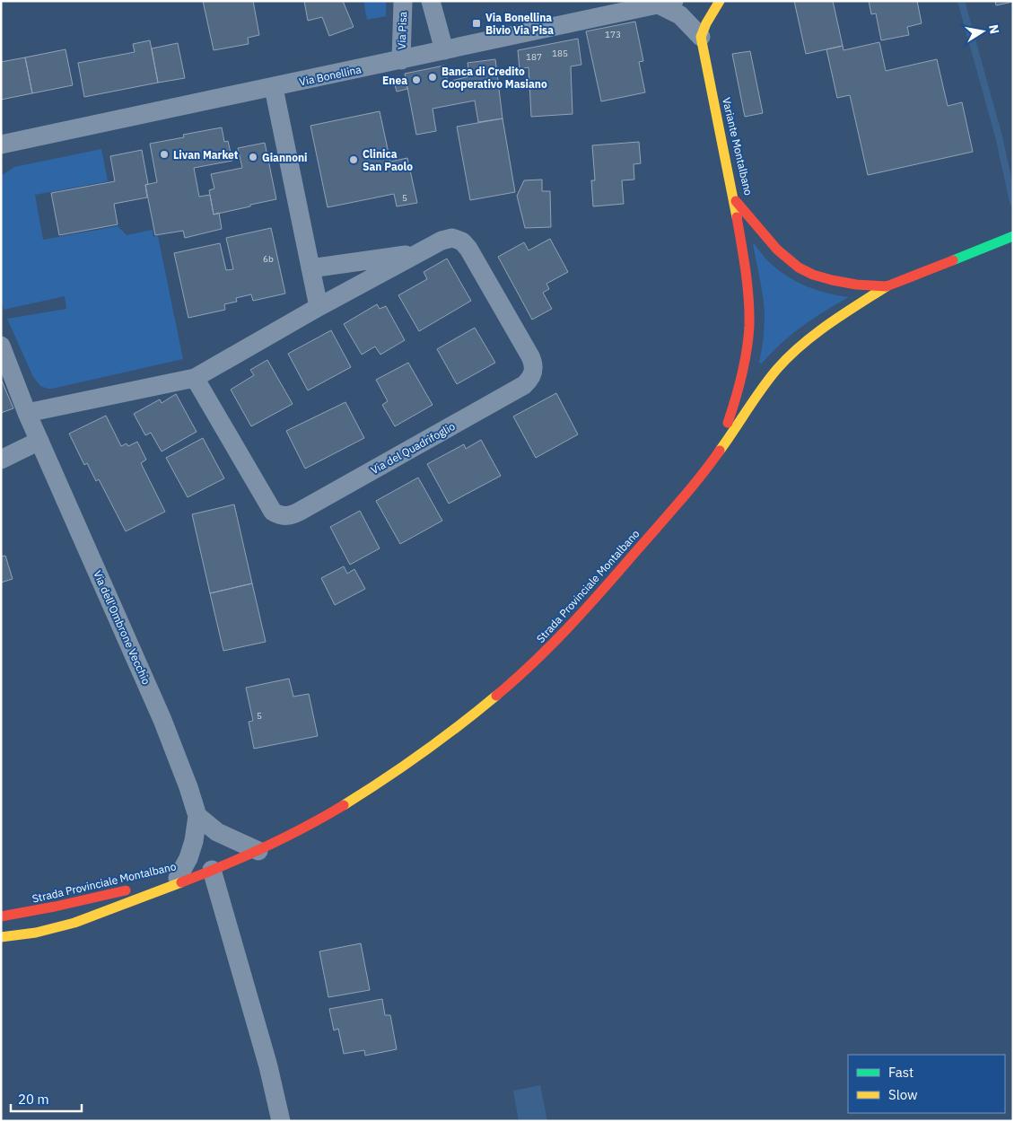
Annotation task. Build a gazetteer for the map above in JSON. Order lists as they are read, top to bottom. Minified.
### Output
{"streets":{"main road":["Variante Montalbano","Strada Provinciale Montalbano"],"street":["Via Pisa","Via Bonellina","Via del Quadrifoglio","Via dell'Ombrone Vecchio"]},"crossings":[["Via Pisa","Via Bonellina"],["Via Bonellina","Variante Montalbano"],["Variante Montalbano","Strada Provinciale Montalbano"],["Strada Provinciale Montalbano","Via dell'Ombrone Vecchio"]],"places":{"transit":["Via Bonellina Bivio Via Pisa"],"other":["Banca di Credito Cooperativo Masiano","Enea","Livan Market","Giannoni","Clinica San Paolo"]},"house_numbers":["173","185","187","5","6b","5"],"legend":["Fast","Slow"],"scale_bar":"20 m","north":"right"}
